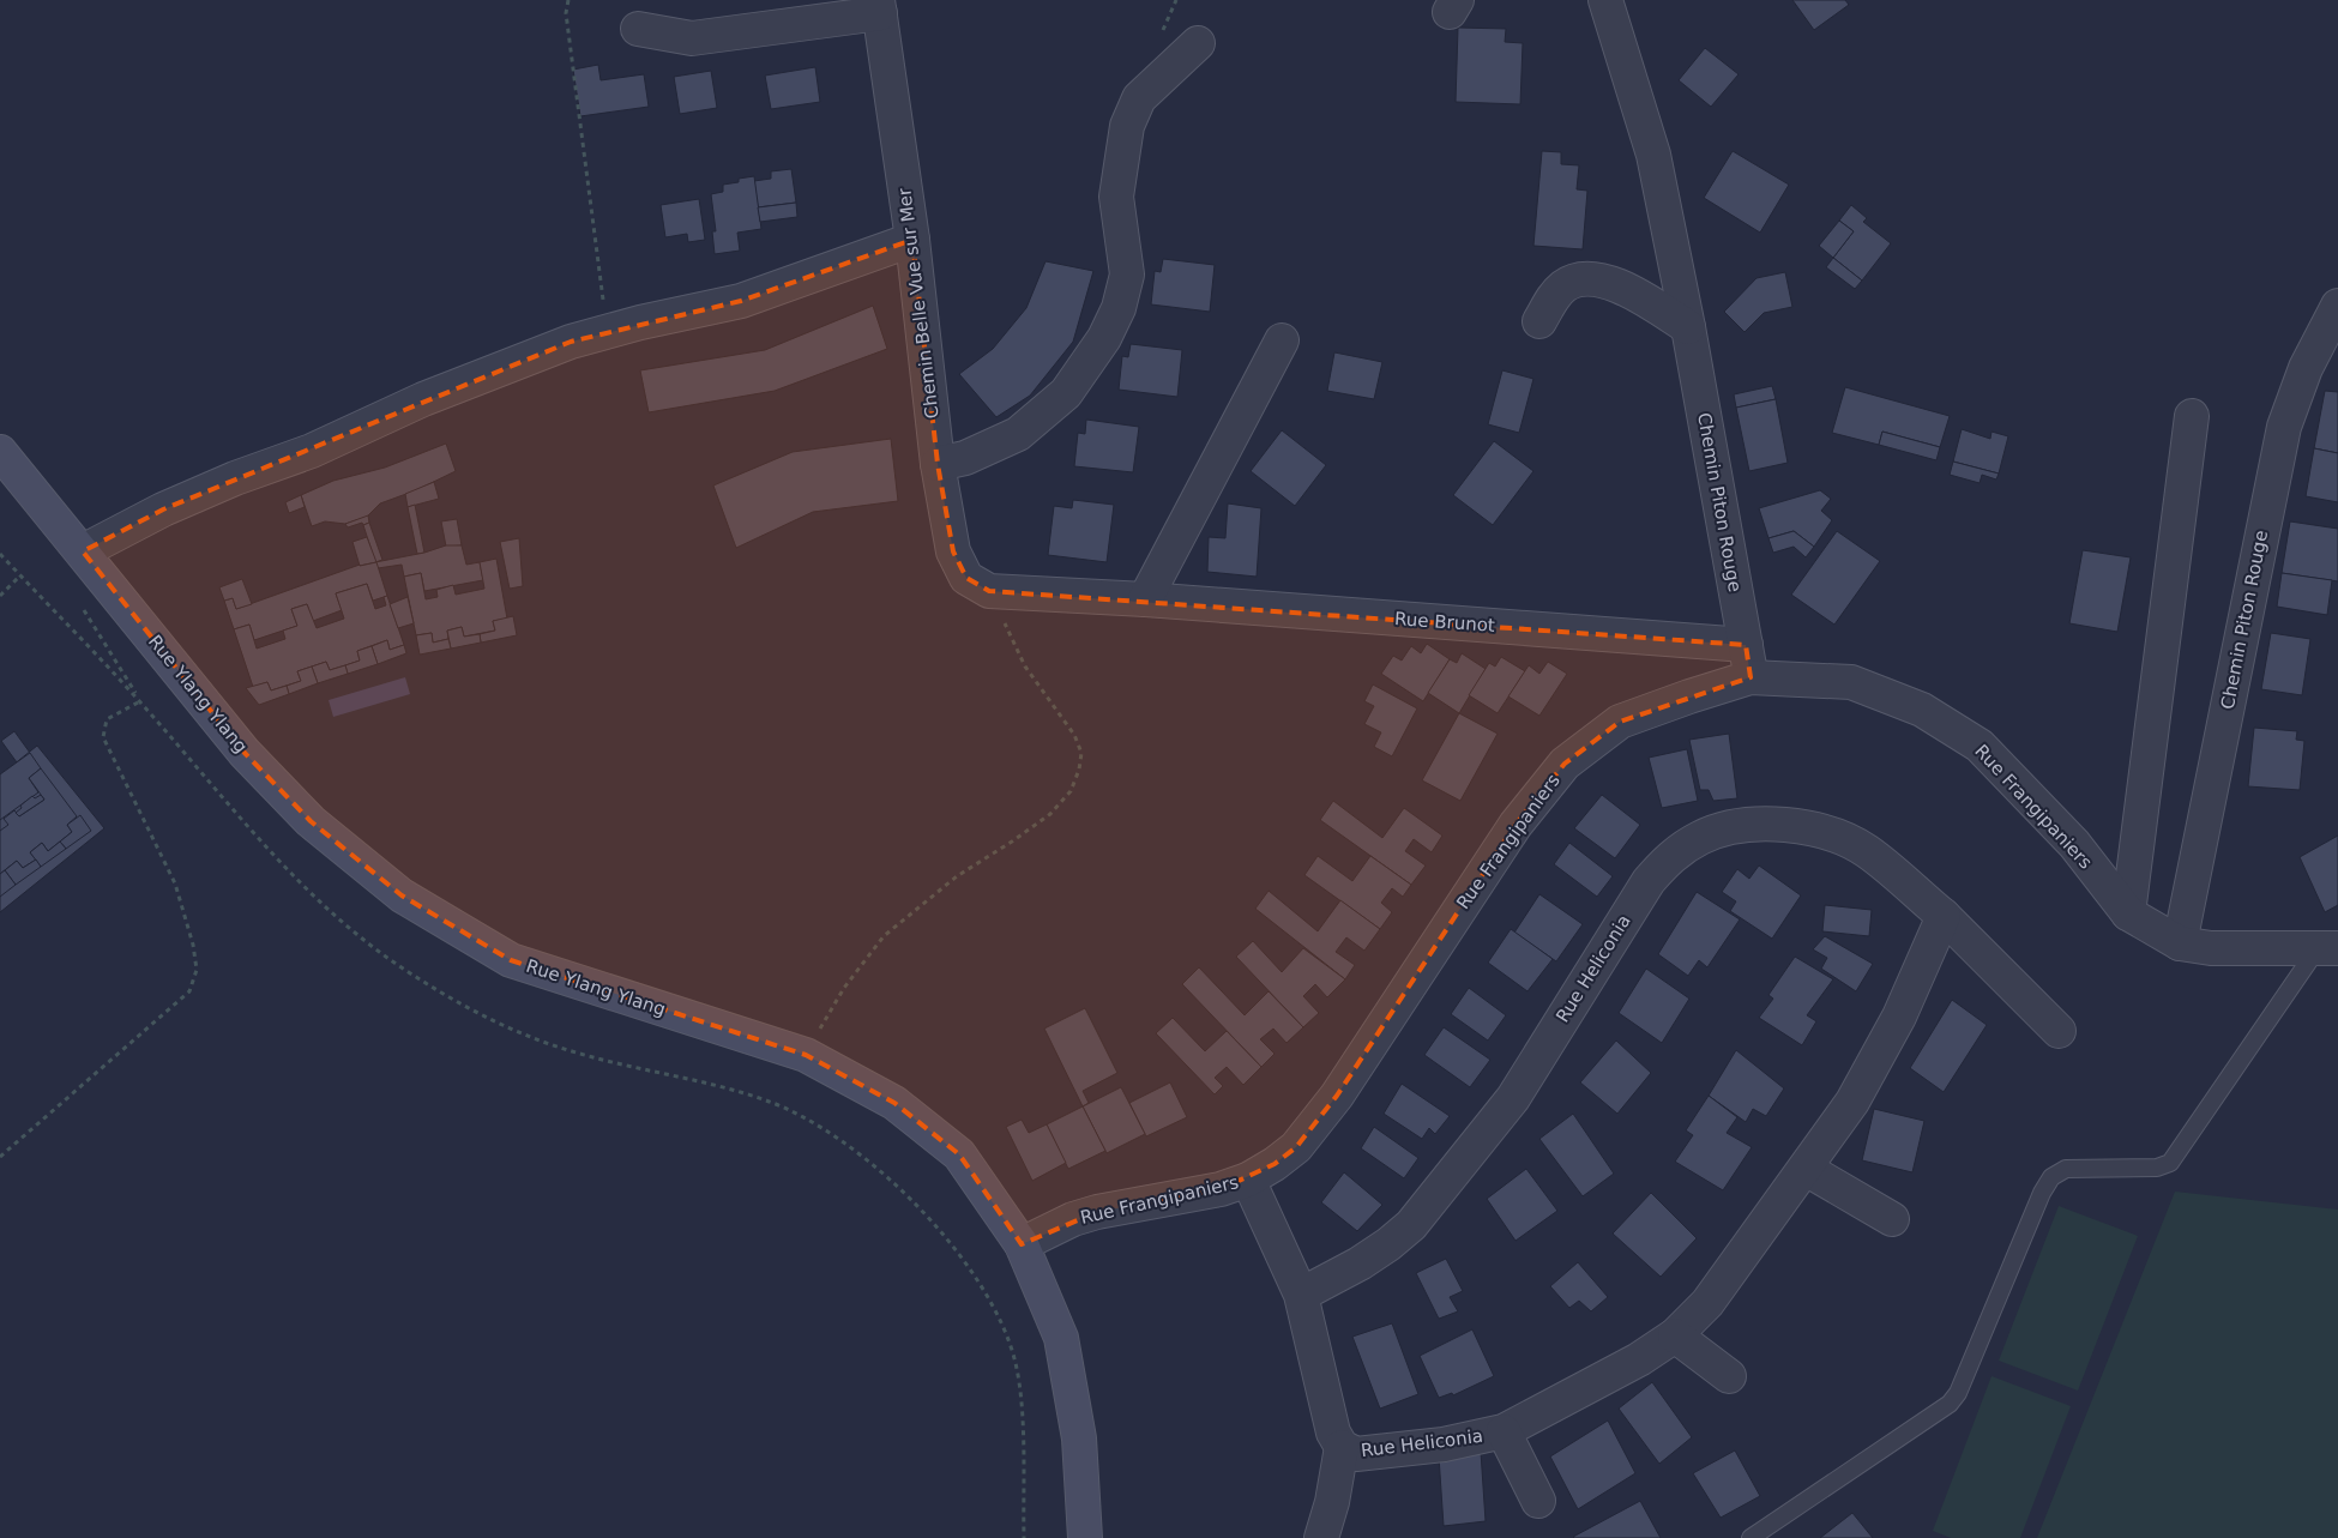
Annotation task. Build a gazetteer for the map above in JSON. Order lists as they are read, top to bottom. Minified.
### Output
{"streets":{"street":["Chemin Belle Vue sur Mer","Chemin Piton Rouge","Rue Brunot","Rue Ylang Ylang","Rue Frangipaniers","Rue Heliconia"]},"crossings":[["Chemin Belle Vue sur Mer","Rue Brunot"],["Chemin Piton Rouge","Rue Brunot"],["Chemin Piton Rouge","Rue Frangipaniers"],["Rue Ylang Ylang","Rue Frangipaniers"],["Rue Frangipaniers","Rue Heliconia"]]}
